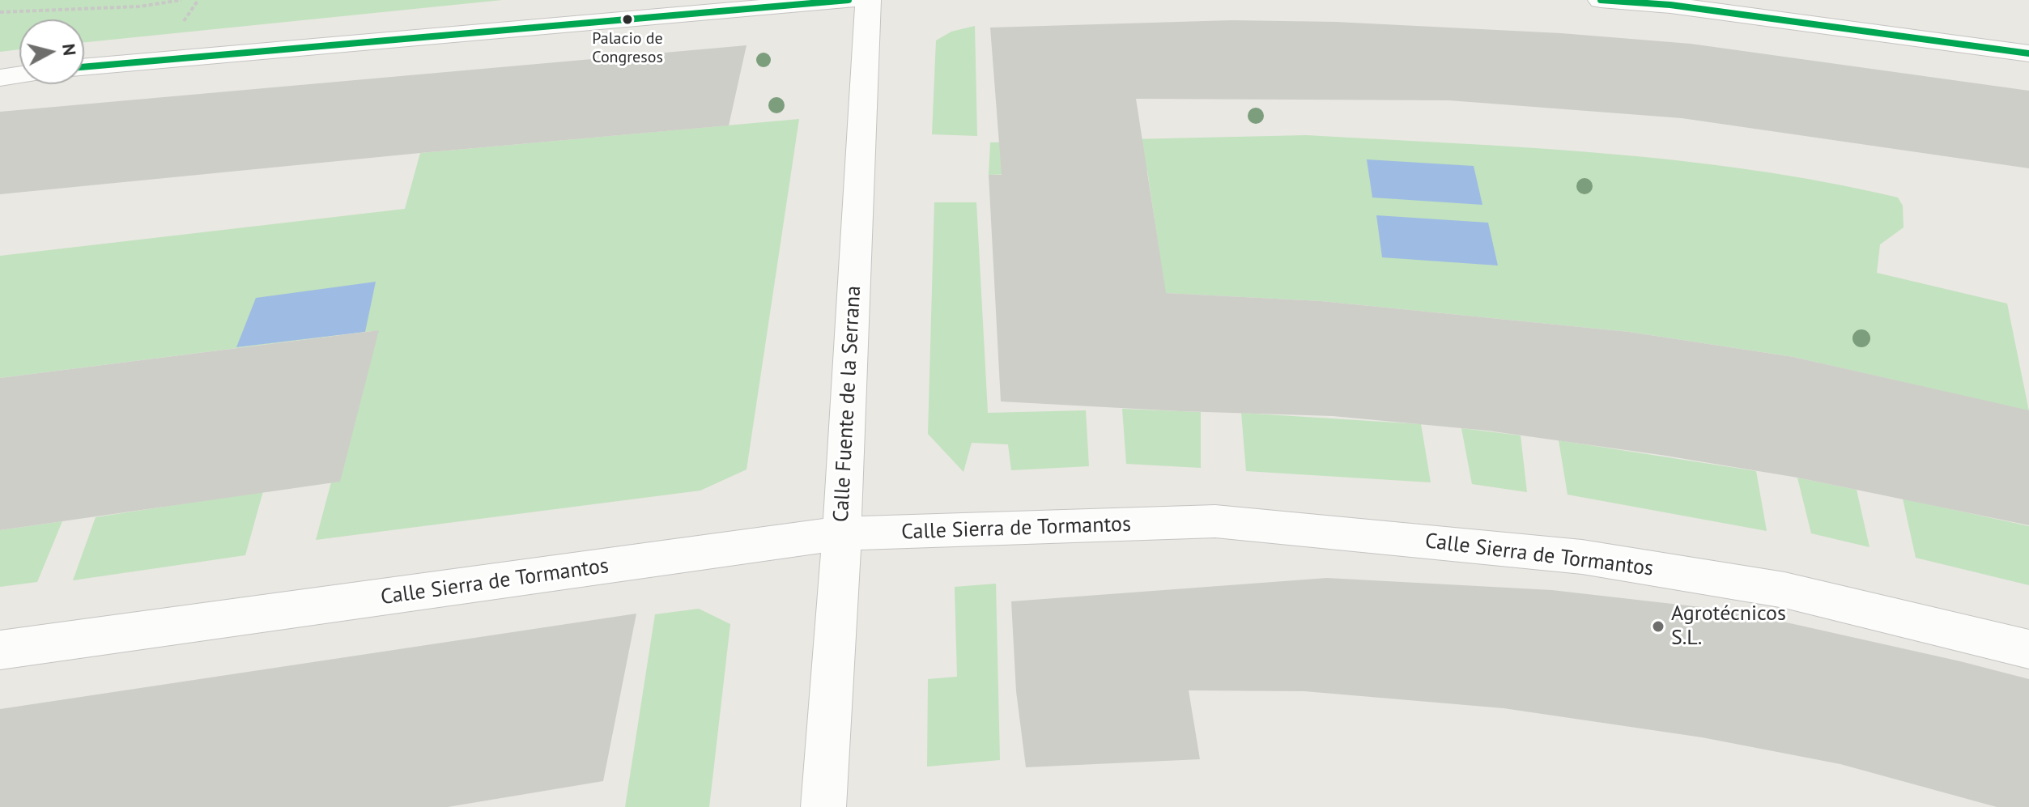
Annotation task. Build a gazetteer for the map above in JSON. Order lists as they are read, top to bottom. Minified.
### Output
{"streets":{"street":["Calle Fuente de la Serrana","Calle Sierra de Tormantos"]},"crossings":[["Calle Fuente de la Serrana","Calle Sierra de Tormantos"]],"places":["Palacio de Congresos","Agrotécnicos S.L."],"north":"right"}
